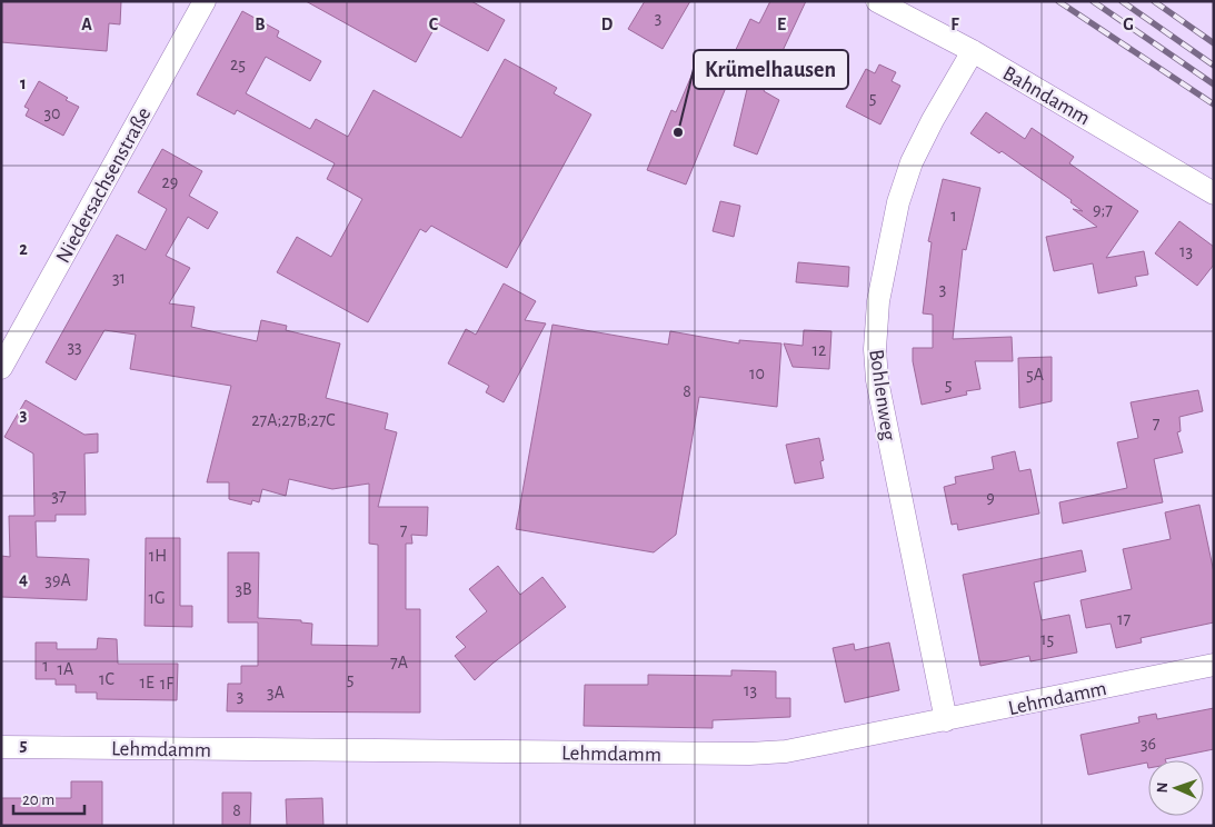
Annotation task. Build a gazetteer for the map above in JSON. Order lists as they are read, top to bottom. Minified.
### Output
{"streets":{"street":["Bahndamm","Niedersachsenstraße","Bohlenweg","Lehmdamm"]},"crossings":[["Bahndamm","Bohlenweg"],["Bohlenweg","Lehmdamm"]],"places":["Krümelhausen"],"house_numbers":["3","25","5","30","29","9;7","1","13","31","3","33","12","10","5A","5","8","27A;27B;27C","7","37","9","7","1H","39A","3B","1G","17","15","7A","1","1A","1C","5","1E","1F","13","3A","3","36","8"],"scale_bar":"20 m","north":"left","grid":{"columns":["A","B","C","D","E","F","G"],"rows":["1","2","3","4","5"]}}
